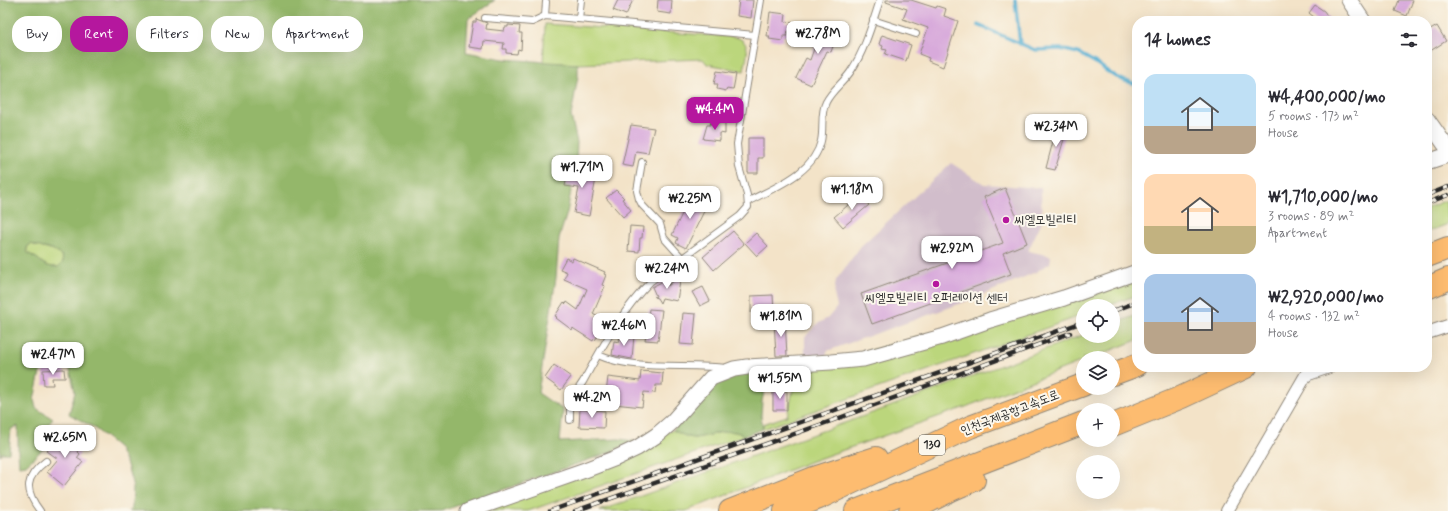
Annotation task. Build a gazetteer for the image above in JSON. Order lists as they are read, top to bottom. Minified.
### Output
{"streets":{"highway":["인천국제공항고속도로","130"]},"places":["씨엘모빌리티","씨엘모빌리티 오퍼레이션 센터"],"page":{"chip":["Buy","Rent","Filters","New","Apartment"],"heading":"14 homes","price":["₩2.78M","₩4.4M","₩2.34M","₩1.71M","₩1.18M","₩2.25M","₩2.92M","₩2.24M","₩1.81M","₩2.46M","₩2.47M","₩1.55M","₩4.2M","₩2.65M"],"list":[{"name":"₩4,400,000/mo","note":"5 rooms · 173 m² · House"},{"name":"₩1,710,000/mo","note":"3 rooms · 89 m² · Apartment"},{"name":"₩2,920,000/mo","note":"4 rooms · 132 m² · House"}],"map_buttons":["+","−"]}}
